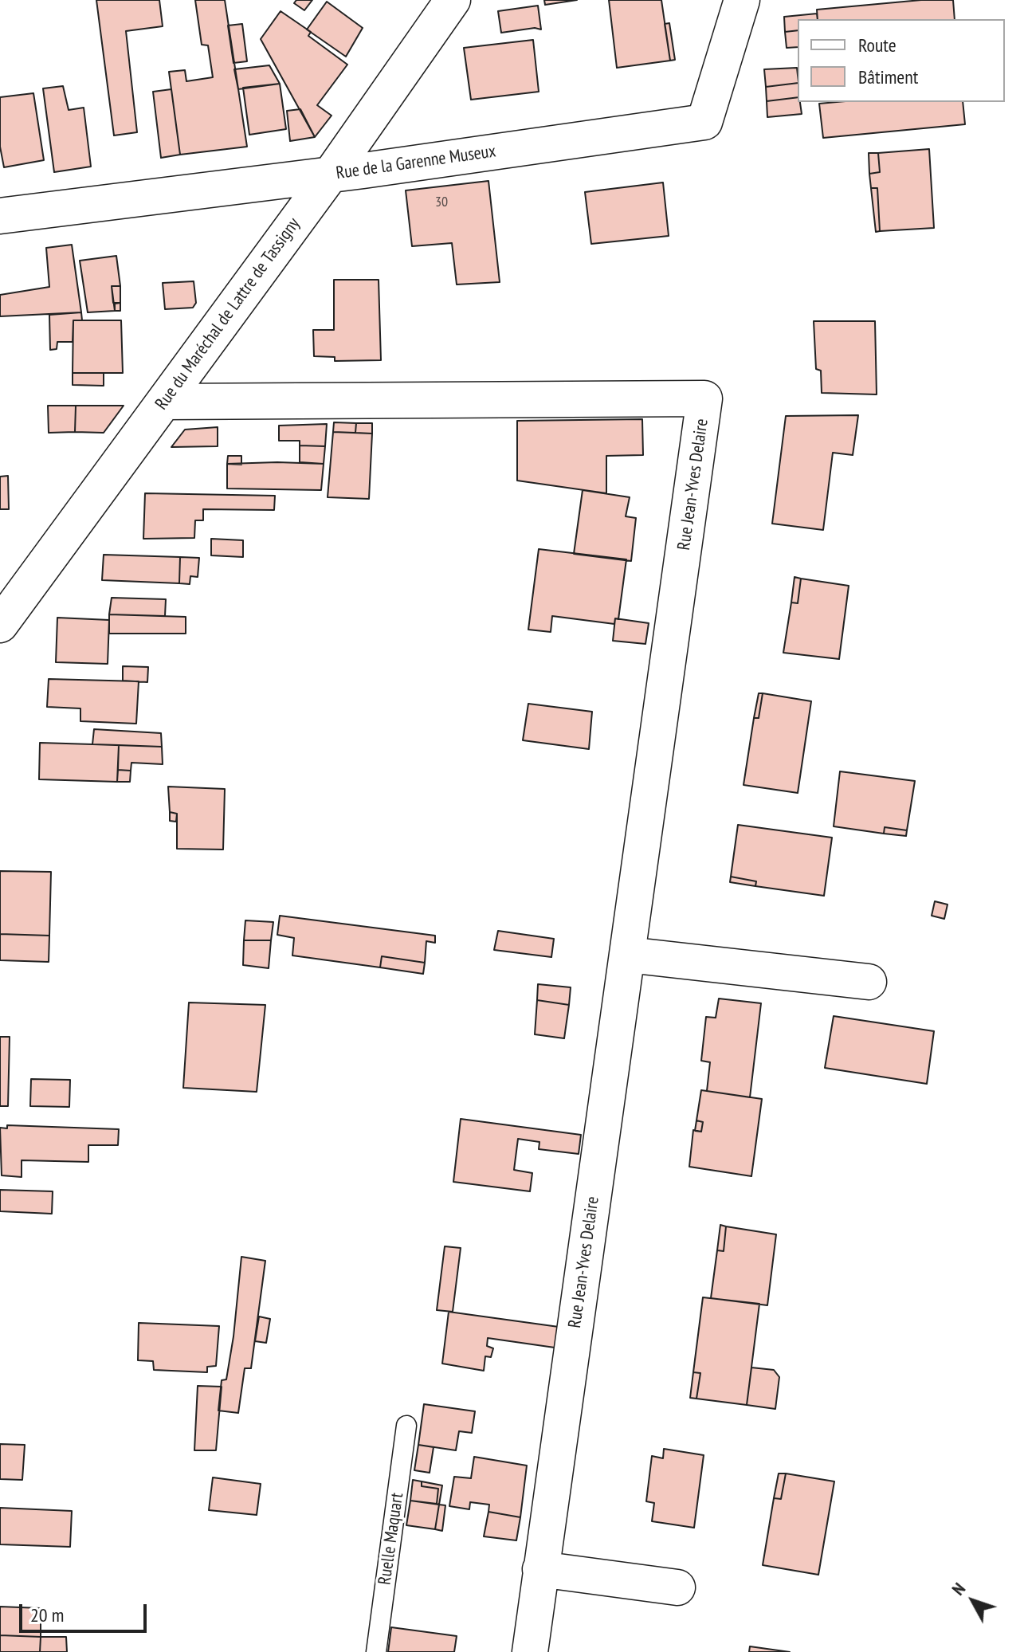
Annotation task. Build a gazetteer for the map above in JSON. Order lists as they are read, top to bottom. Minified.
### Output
{"streets":{"street":["Rue de la Garenne Museux","Rue du Maréchal de Lattre de Tassigny","Rue Jean-Yves Delaire"],"lane":["Ruelle Maquart"]},"crossings":[["Rue de la Garenne Museux","Rue du Maréchal de Lattre de Tassigny"],["Rue du Maréchal de Lattre de Tassigny","Rue Jean-Yves Delaire"]],"house_numbers":["30"],"legend":["Route","Bâtiment"],"scale_bar":"20 m","north":"top left"}
